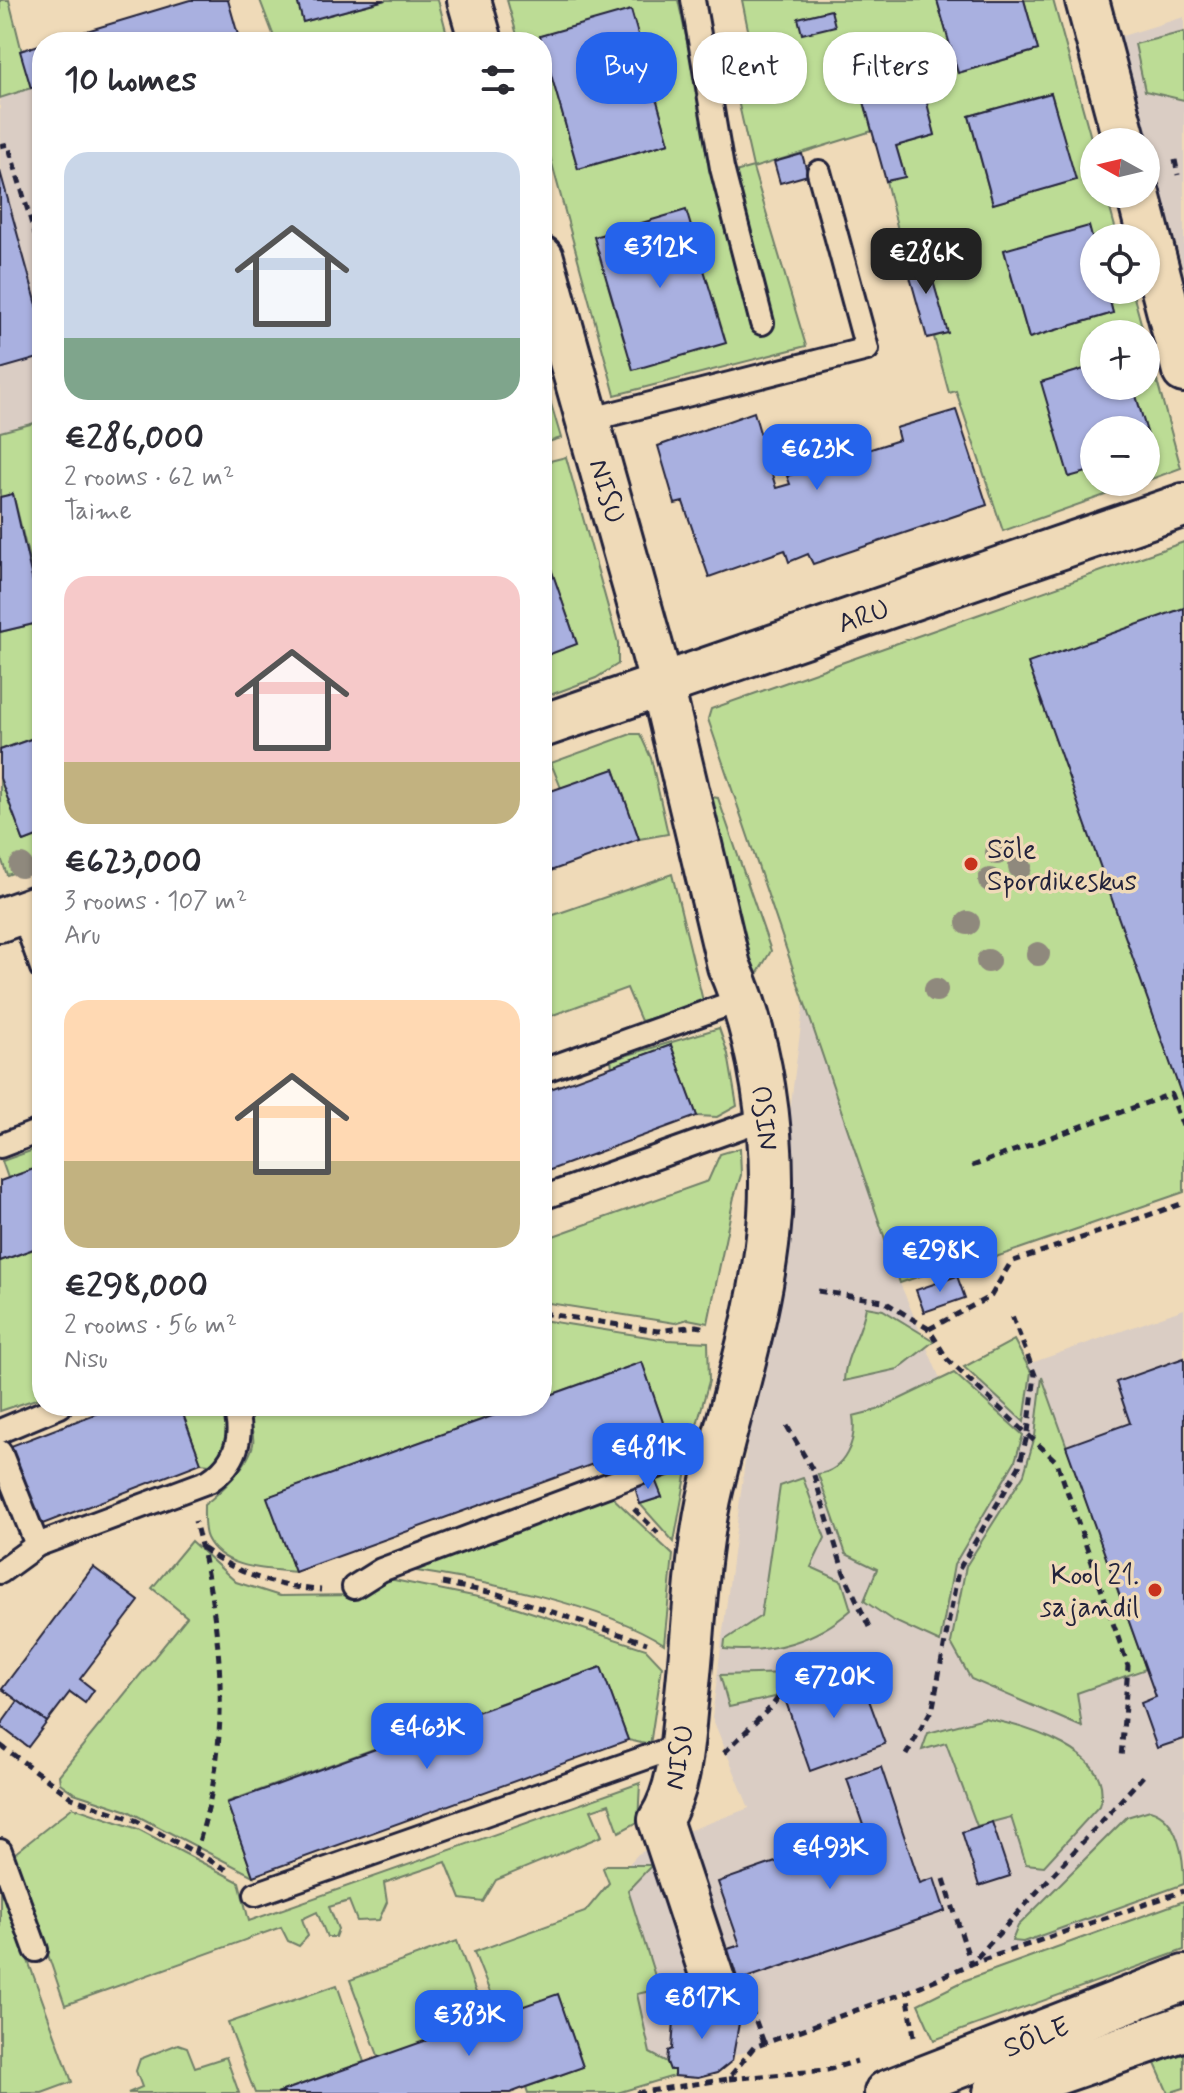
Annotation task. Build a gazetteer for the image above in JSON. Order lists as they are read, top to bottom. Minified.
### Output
{"streets":{"main road":["SÕLE"],"street":["NISU","ARU"]},"crossings":[["NISU","ARU"]],"places":["Sõle Spordikeskus","Kool 21. sajandil"],"north":"left","page":{"chip":["Buy","Rent","Filters"],"heading":"10 homes","map_buttons":["+","−"],"list":[{"name":"€286,000","note":"2 rooms · 62 m² · Taime"},{"name":"€623,000","note":"3 rooms · 107 m² · Aru"},{"name":"€298,000","note":"2 rooms · 56 m² · Nisu"}],"price":["€312K","€286K","€623K","€298K","€481K","€720K","€463K","€493K","€817K","€383K"]}}
